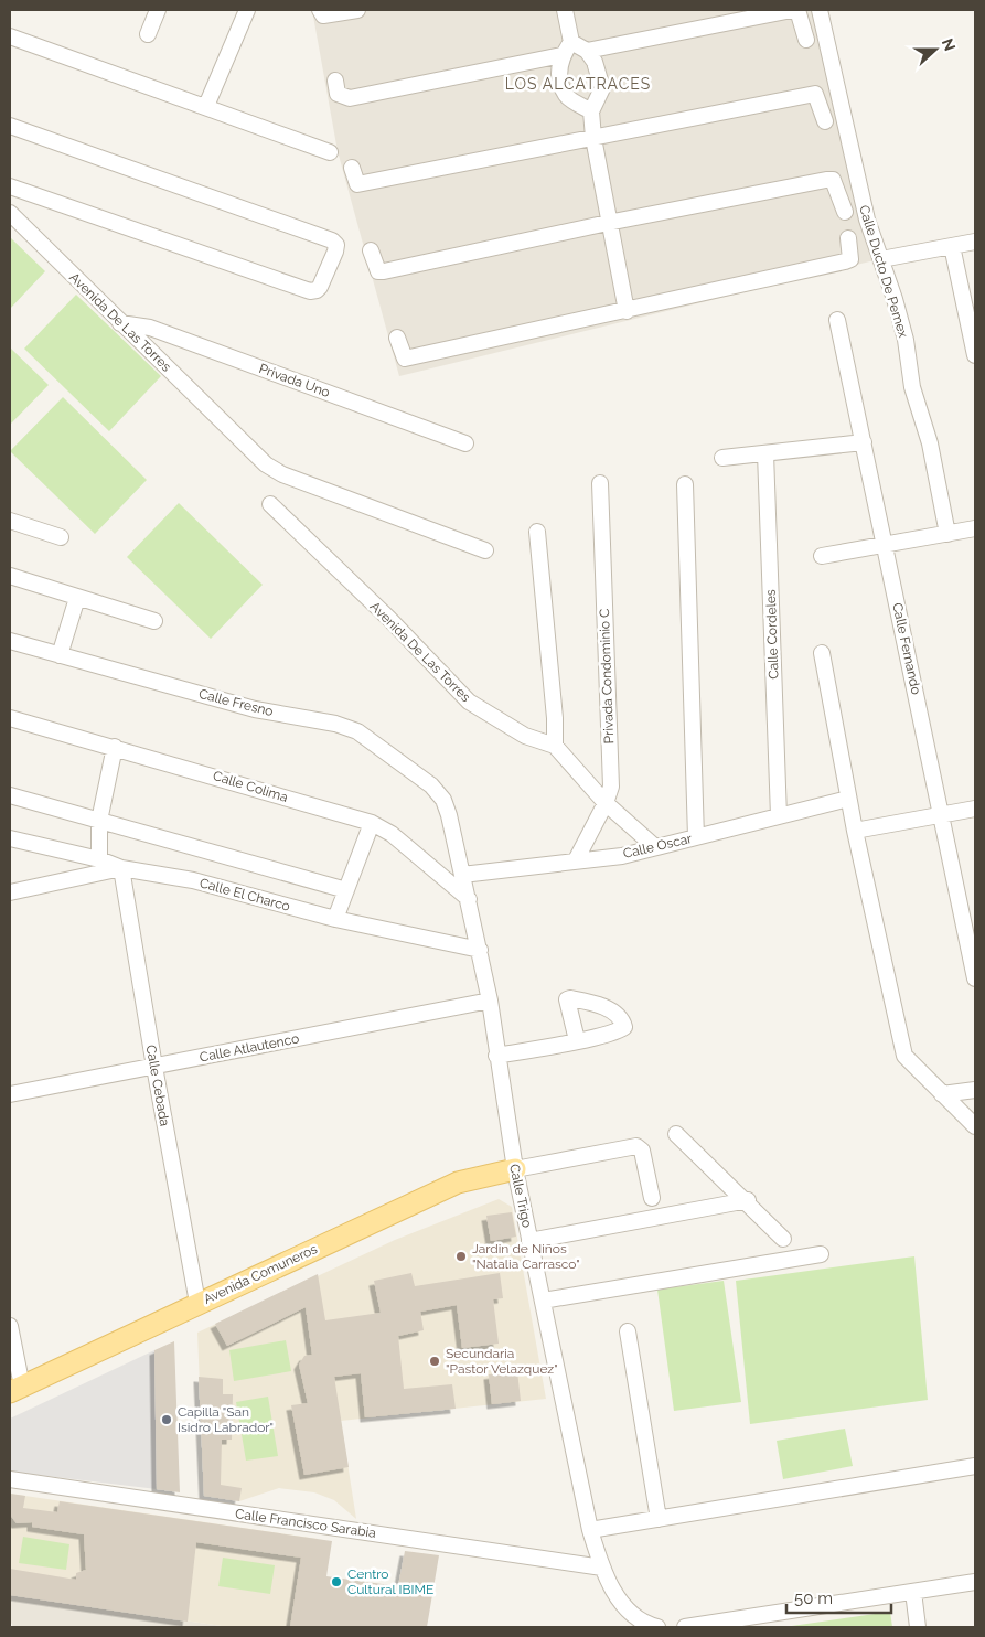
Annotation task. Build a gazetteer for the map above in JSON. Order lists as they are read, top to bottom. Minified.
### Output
{"streets":{"main road":["Avenida Comuneros"],"street":["Calle Ducto De Pemex","Avenida De Las Torres","Privada Uno","Calle Cordeles","Calle Fernando","Privada Condominio C","Calle Fresno","Calle Colima","Calle Oscar","Calle El Charco","Calle Atlautenco","Calle Cebada","Calle Trigo","Calle Francisco Sarabia"]},"crossings":[["Avenida De Las Torres","Privada Uno"],["Calle Cordeles","Calle Oscar"],["Privada Condominio C","Calle Oscar"],["Calle Fresno","Calle Trigo"],["Calle Colima","Calle Trigo"],["Calle Oscar","Calle Trigo"],["Calle El Charco","Calle Cebada"],["Calle El Charco","Calle Trigo"],["Calle Atlautenco","Calle Cebada"],["Calle Atlautenco","Calle Trigo"],["Calle Cebada","Avenida Comuneros"],["Calle Trigo","Avenida Comuneros"],["Calle Trigo","Calle Francisco Sarabia"]],"districts":["LOS ALCATRACES"],"places":["Jardin de Niños \"Natalia Carrasco\"","Secundaria \"Pastor Velazquez\"","Capilla \"San Isidro Labrador\"","Centro Cultural IBIME"],"scale_bar":"50 m","north":"right"}
